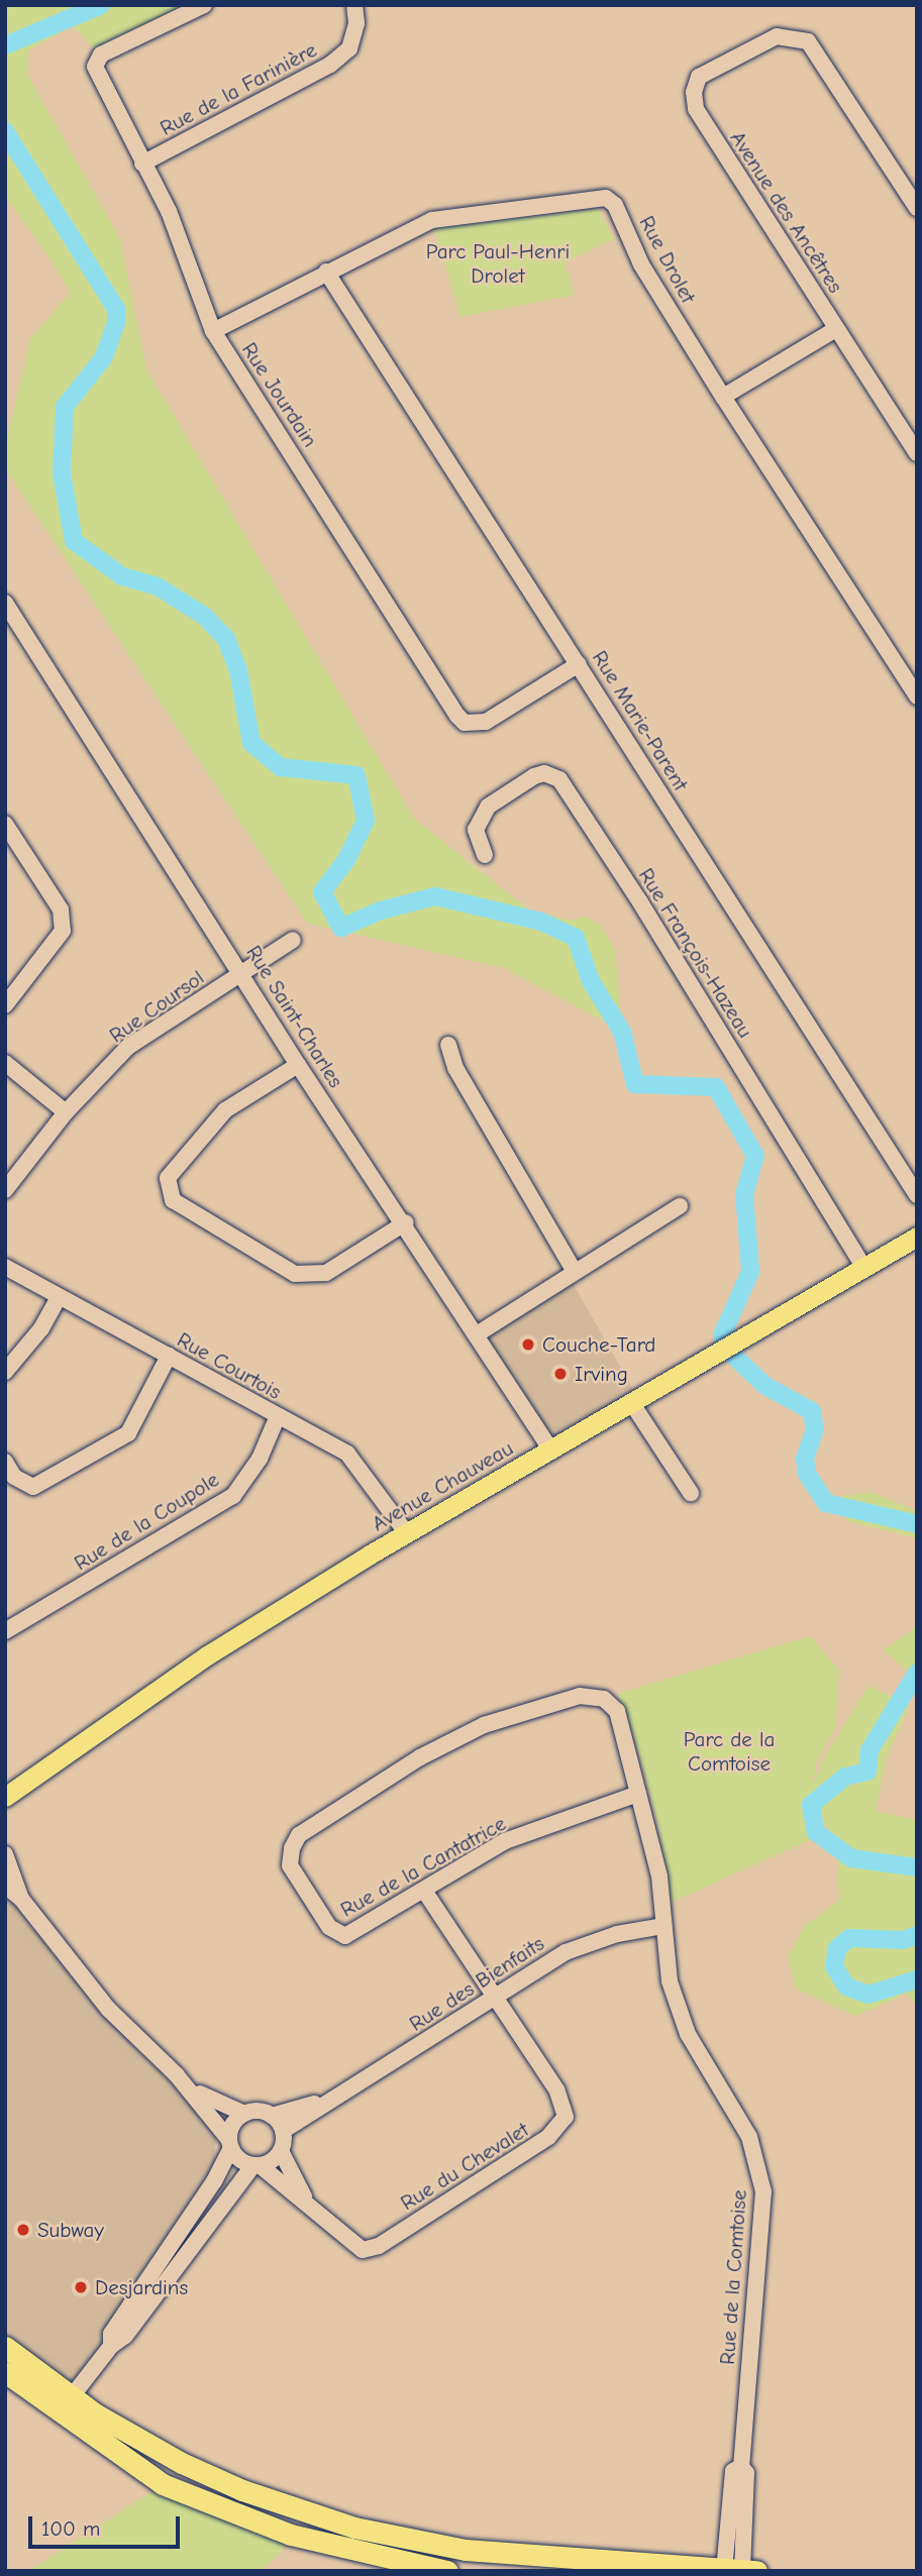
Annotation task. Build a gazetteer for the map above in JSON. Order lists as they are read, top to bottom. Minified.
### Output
{"streets":{"main road":["Avenue Chauveau"],"street":["Rue de la Farinière","Avenue des Ancêtres","Rue Drolet","Rue Jourdain","Rue Marie-Parent","Rue François-Hazeau","Rue Coursol","Rue Saint-Charles","Rue Courtois","Rue de la Coupole","Rue de la Cantatrice","Rue des Bienfaits","Rue du Chevalet","Rue de la Comtoise"]},"crossings":[["Rue de la Farinière","Rue Jourdain"],["Rue Drolet","Rue Jourdain"],["Rue Drolet","Rue Marie-Parent"],["Rue Jourdain","Rue Marie-Parent"],["Rue François-Hazeau","Avenue Chauveau"],["Rue Coursol","Rue Saint-Charles"],["Rue Saint-Charles","Avenue Chauveau"],["Rue Courtois","Avenue Chauveau"],["Rue Courtois","Rue de la Coupole"],["Rue de la Cantatrice","Rue du Chevalet"],["Rue de la Cantatrice","Rue de la Comtoise"],["Rue des Bienfaits","Rue du Chevalet"],["Rue des Bienfaits","Rue de la Comtoise"]],"parks":["Parc Paul-Henri Drolet","Parc de la Comtoise"],"places":["Couche-Tard","Irving","Subway","Desjardins"],"scale_bar":"100 m"}
